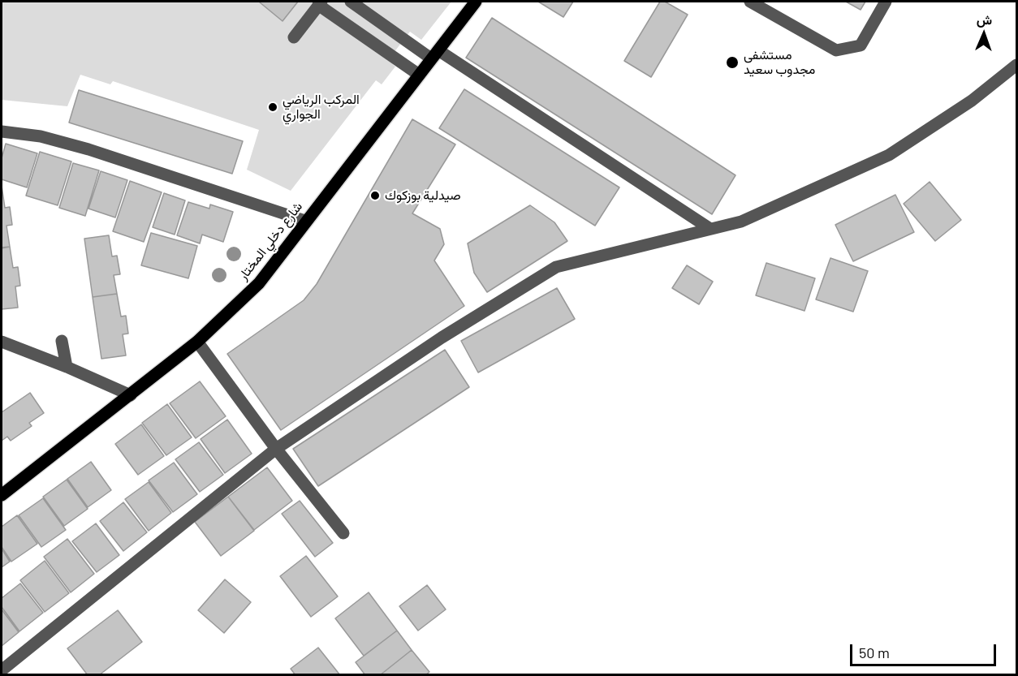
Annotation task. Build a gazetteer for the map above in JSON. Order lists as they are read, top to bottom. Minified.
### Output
{"streets":{"main road":["شارع دخلي المختار"]},"places":["مستشفى مجدوب سعيد","المركب الرياضي الجواري","صيدلية بوزكوك"],"scale_bar":"50 m","north":"top"}
